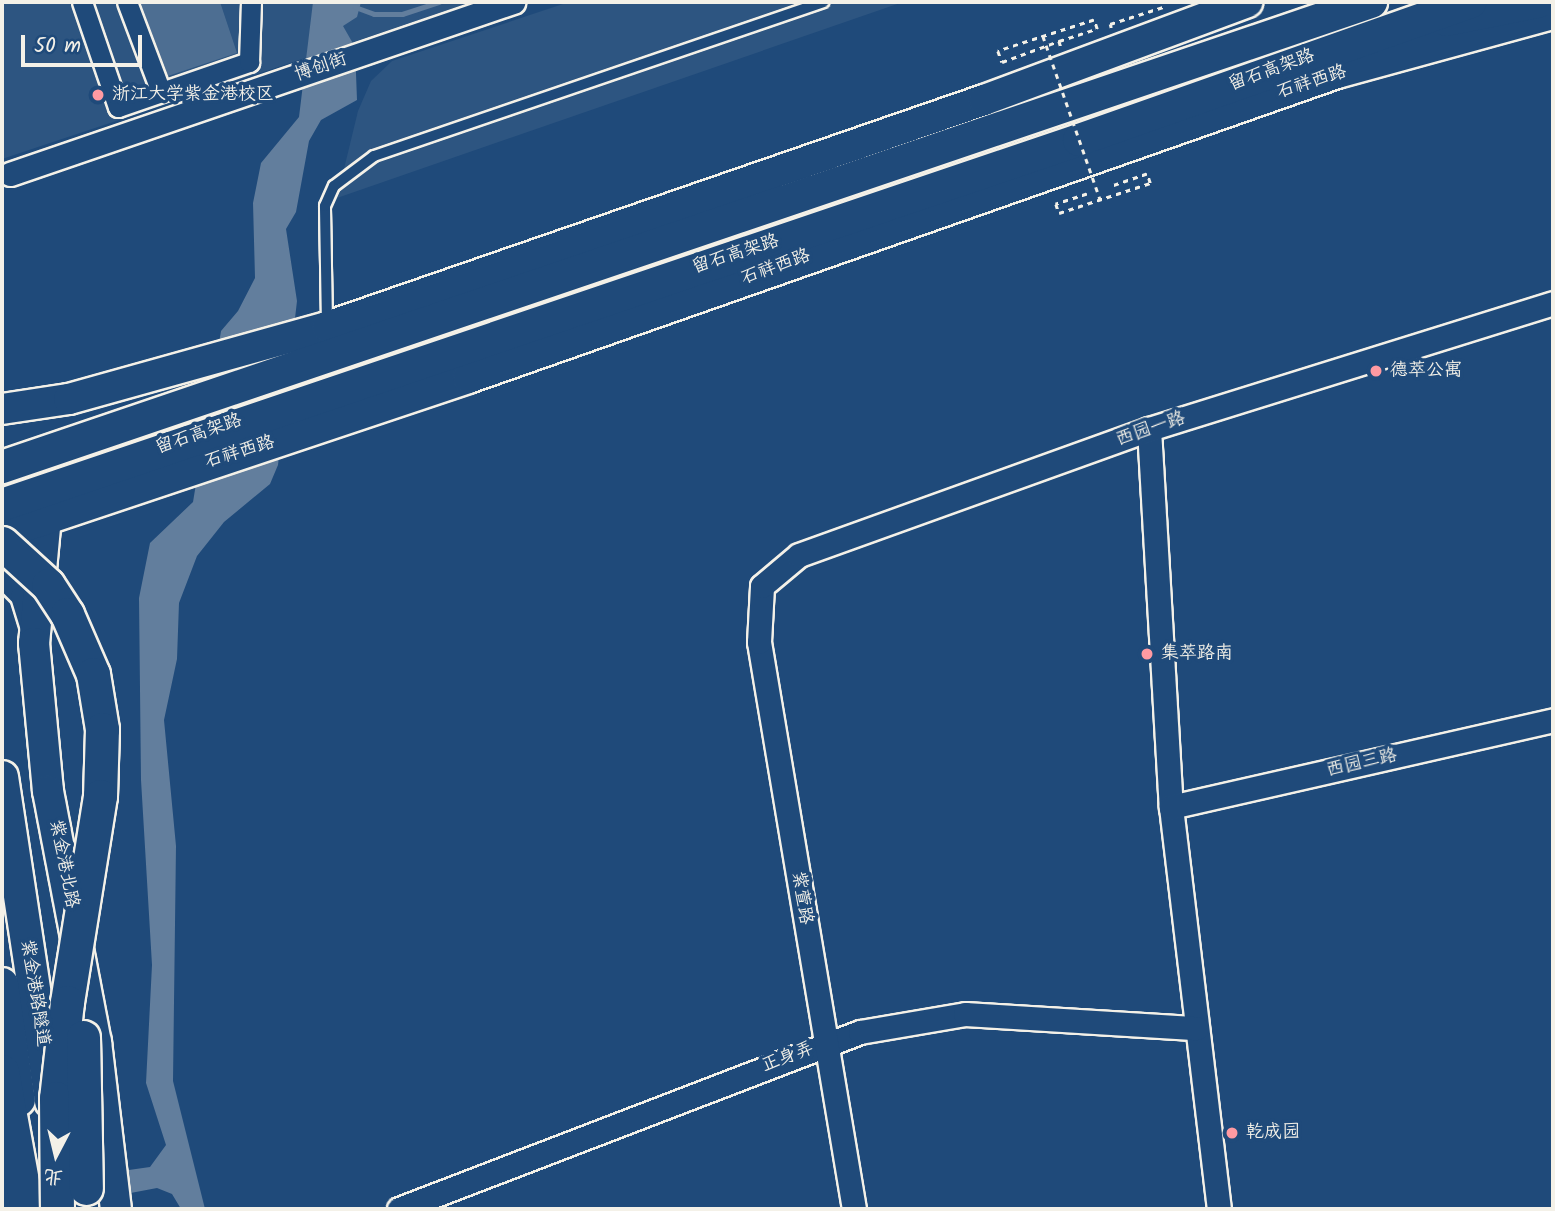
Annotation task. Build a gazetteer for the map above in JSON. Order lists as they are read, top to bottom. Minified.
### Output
{"streets":{"highway":["留石高架路","紫金港路隧道"],"main road":["石祥西路","紫金港北路"],"street":["博创街","西园一路","西园三路","紫萱路","正身弄"]},"crossings":[["留石高架路","石祥西路"],["石祥西路","紫金港北路"],["西园一路","紫萱路"],["紫萱路","正身弄"]],"places":["浙江大学紫金港校区","德萃公寓","集萃路南","乾成园"],"scale_bar":"50 m","north":"bottom"}
